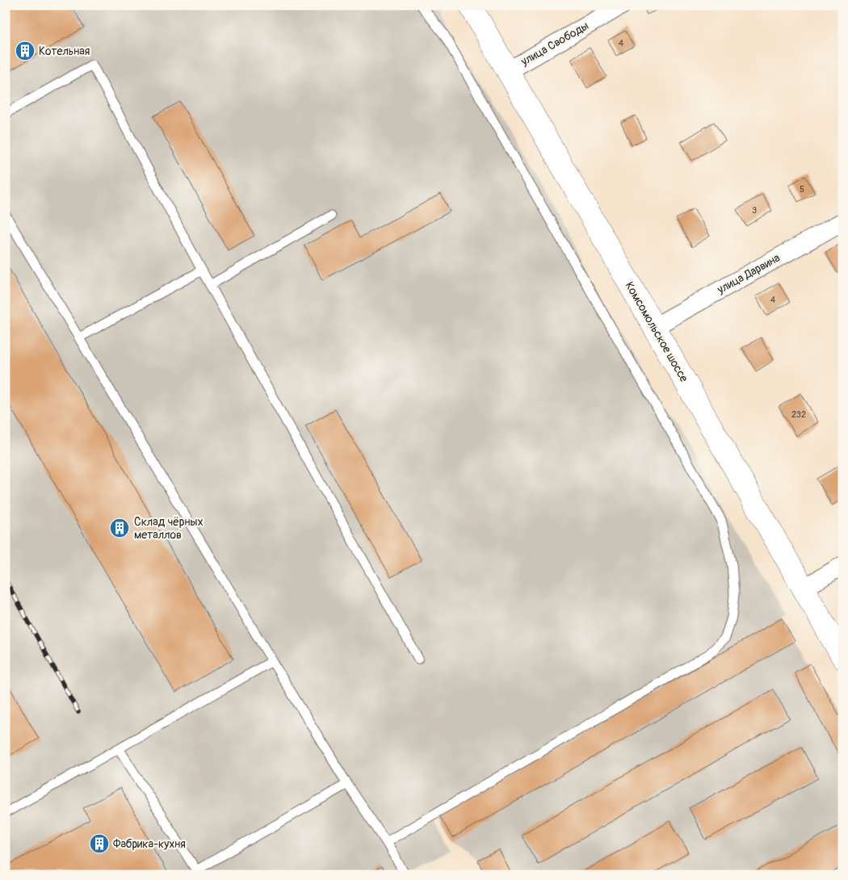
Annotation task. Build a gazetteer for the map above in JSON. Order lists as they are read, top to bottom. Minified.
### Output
{"streets":{"main road":["Комсомольское шоссе"],"street":["улица Свободы","улица Дарвина"]},"crossings":[["улица Свободы","Комсомольское шоссе"],["улица Дарвина","Комсомольское шоссе"]],"places":{"building":["Котельная","Склад чёрных металлов","Фабрика-кухня"]},"house_numbers":["4","5","3","4","232"]}
